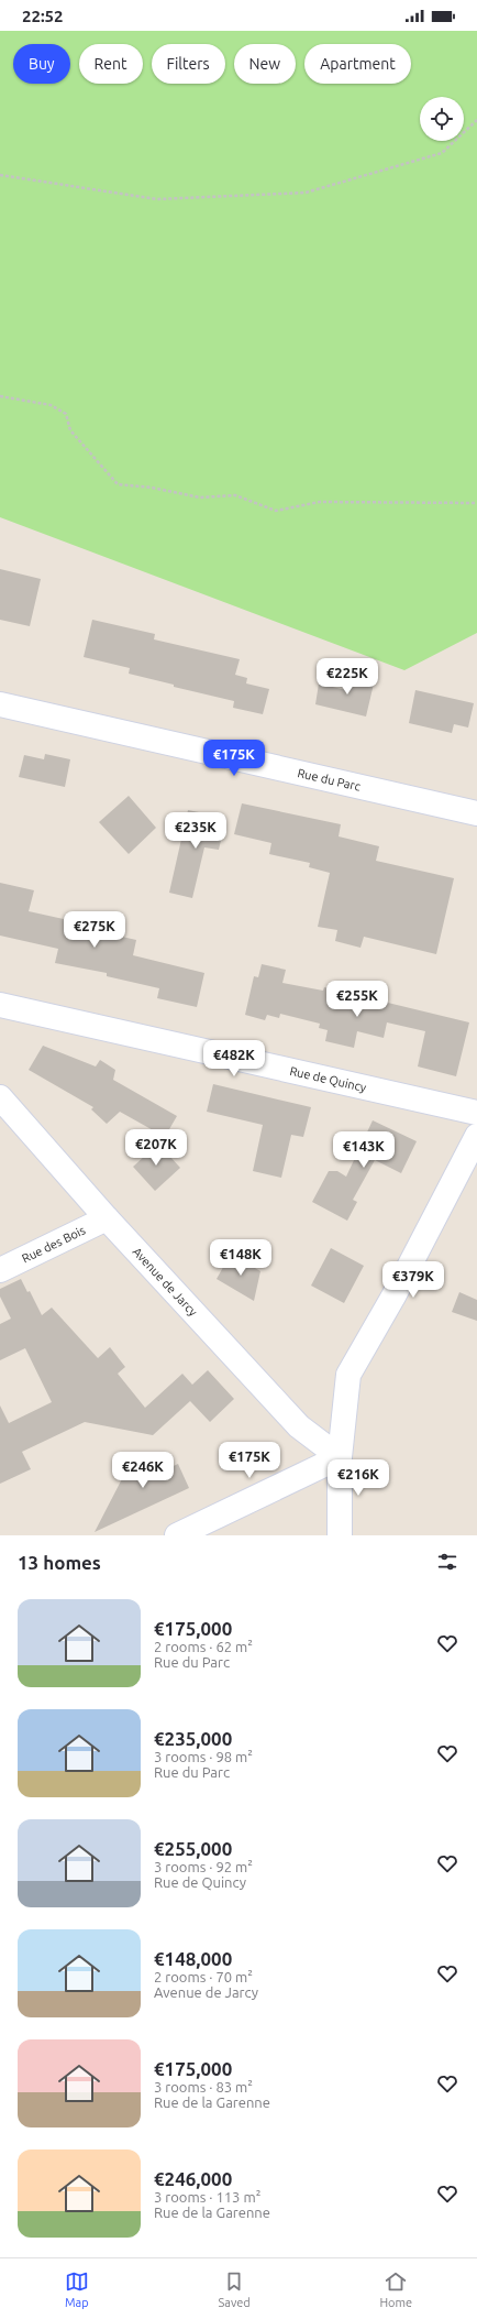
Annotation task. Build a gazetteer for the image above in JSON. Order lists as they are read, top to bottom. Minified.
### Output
{"streets":{"street":["Rue du Parc","Rue de Quincy","Rue des Bois","Avenue de Jarcy"]},"crossings":[["Rue des Bois","Avenue de Jarcy"]],"page":{"status":"22:52","chip":["Buy","Rent","Filters","New","Apartment"],"price":["€225K","€175K","€235K","€275K","€255K","€482K","€207K","€143K","€148K","€379K","€175K","€246K","€216K"],"heading":"13 homes","list":[{"name":"€175,000","note":"2 rooms · 62 m² · Rue du Parc"},{"name":"€235,000","note":"3 rooms · 98 m² · Rue du Parc"},{"name":"€255,000","note":"3 rooms · 92 m² · Rue de Quincy"},{"name":"€148,000","note":"2 rooms · 70 m² · Avenue de Jarcy"},{"name":"€175,000","note":"3 rooms · 83 m² · Rue de la Garenne"},{"name":"€246,000","note":"3 rooms · 113 m² · Rue de la Garenne"}],"tabs":["Map","Saved","Home"]}}
